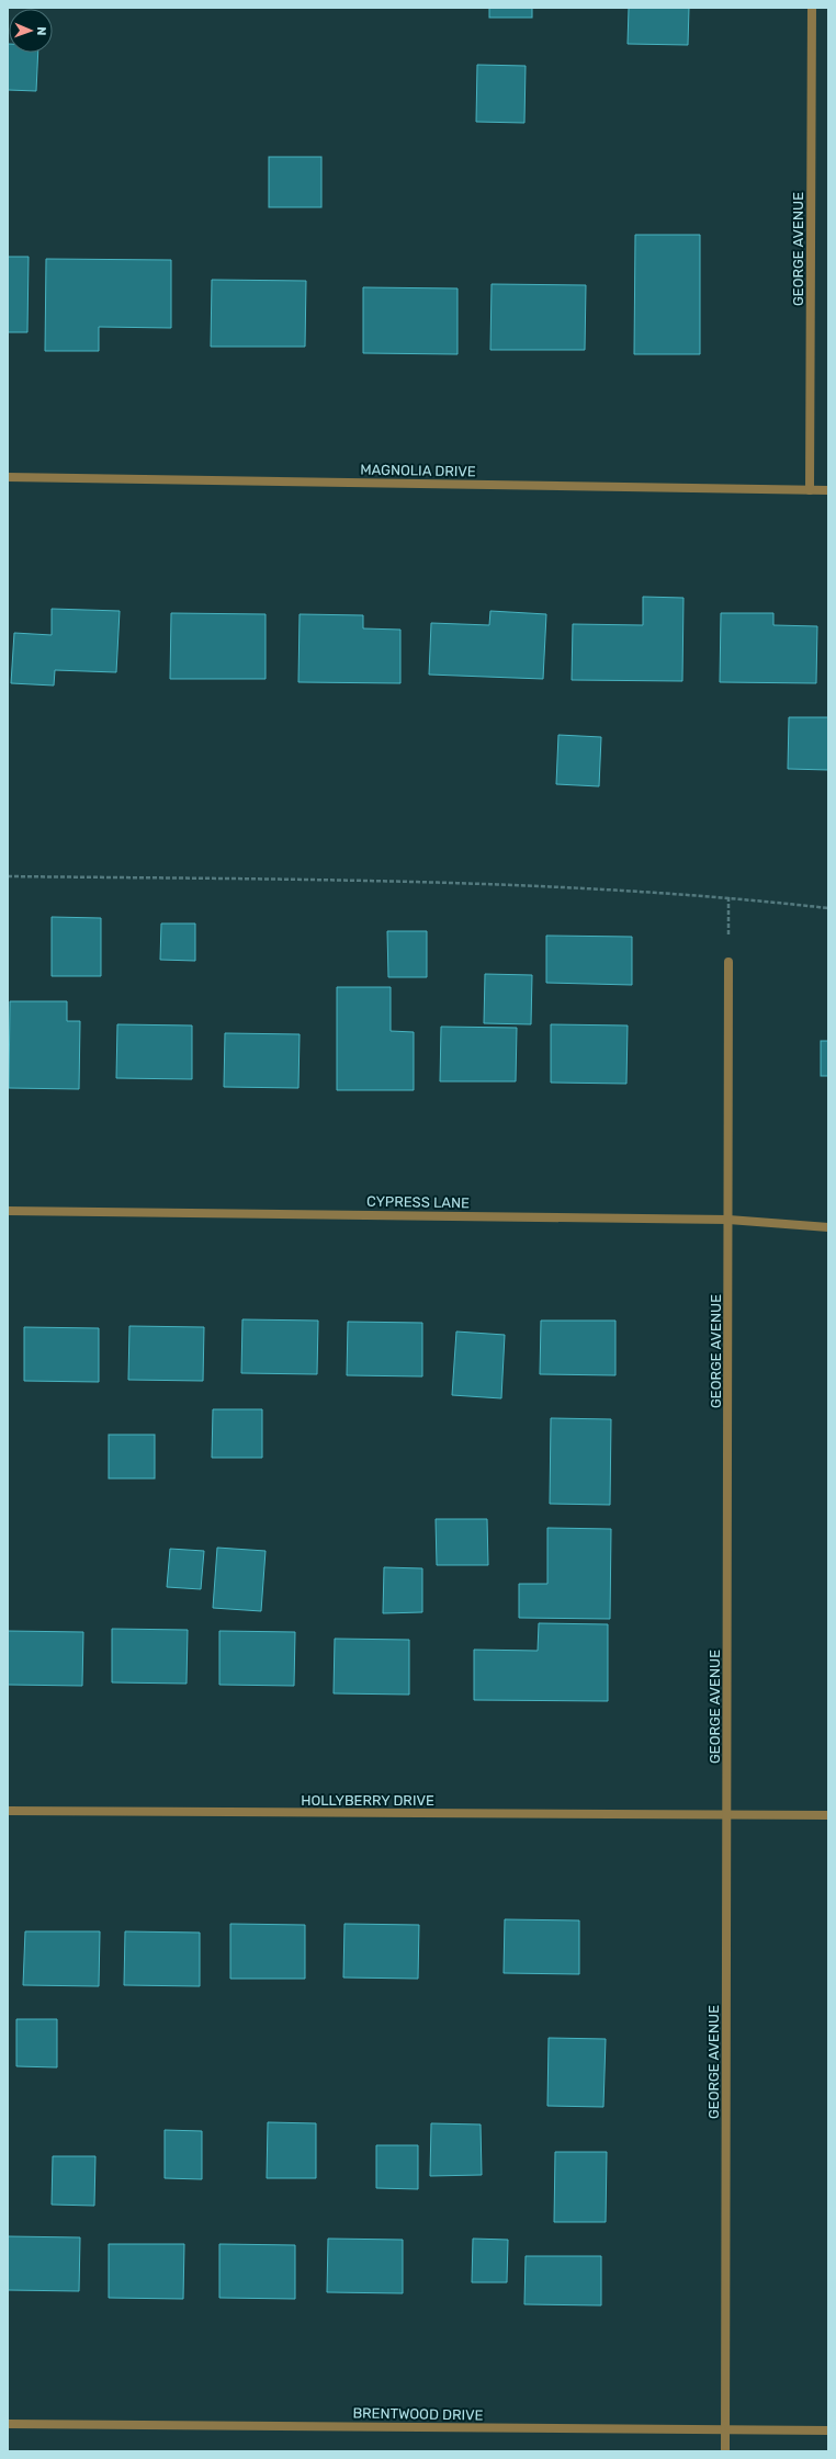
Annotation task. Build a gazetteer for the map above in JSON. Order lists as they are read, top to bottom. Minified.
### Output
{"streets":{"street":["GEORGE AVENUE","MAGNOLIA DRIVE","CYPRESS LANE","HOLLYBERRY DRIVE","BRENTWOOD DRIVE"]},"crossings":[["GEORGE AVENUE","MAGNOLIA DRIVE"],["GEORGE AVENUE","CYPRESS LANE"],["GEORGE AVENUE","HOLLYBERRY DRIVE"],["GEORGE AVENUE","BRENTWOOD DRIVE"]],"north":"right"}
